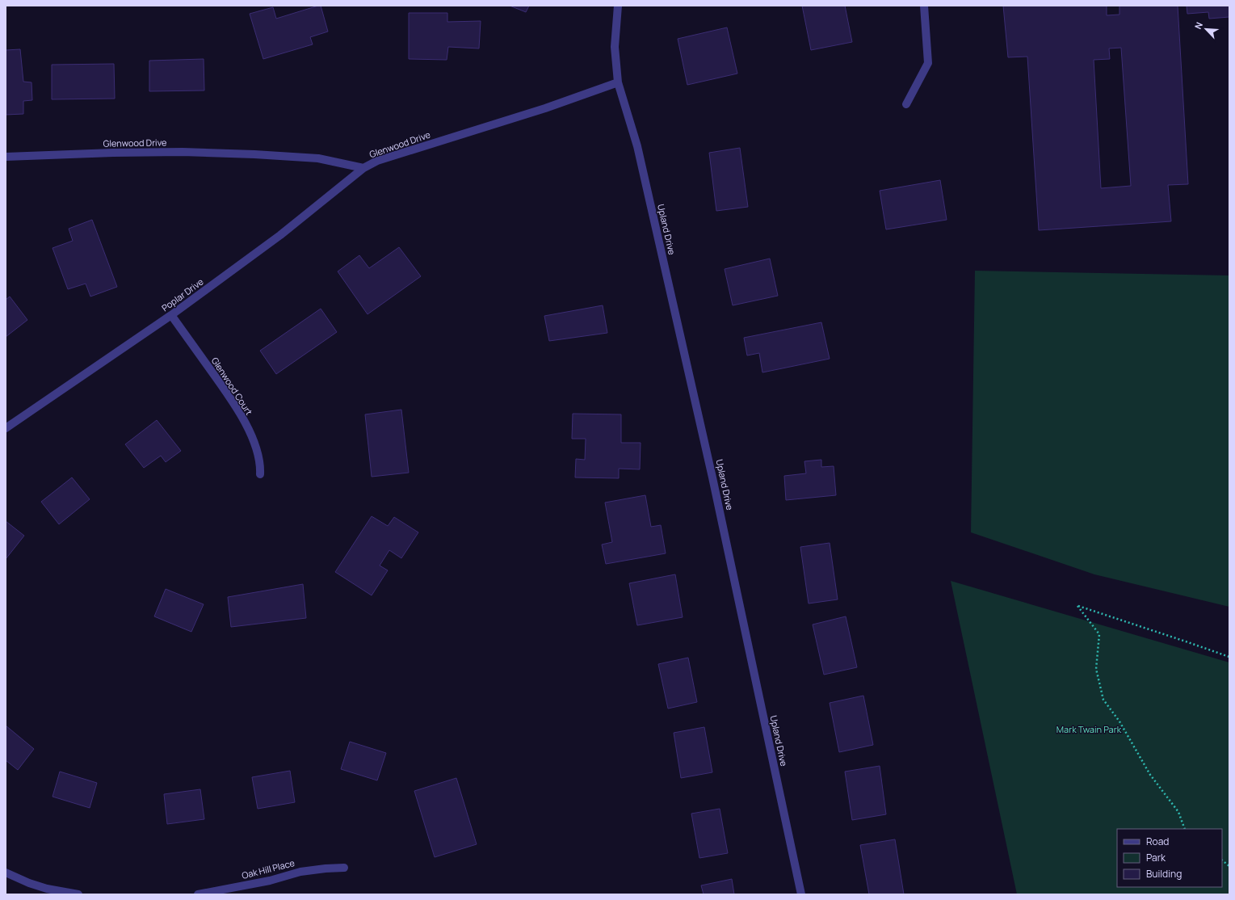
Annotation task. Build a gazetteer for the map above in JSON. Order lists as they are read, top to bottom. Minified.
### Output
{"streets":{"street":["Glenwood Drive","Upland Drive","Poplar Drive","Glenwood Court","Oak Hill Place"]},"crossings":[["Glenwood Drive","Upland Drive"],["Glenwood Drive","Poplar Drive"],["Poplar Drive","Glenwood Court"]],"parks":["Mark Twain Park"],"legend":["Road","Park","Building"],"north":"top left"}
